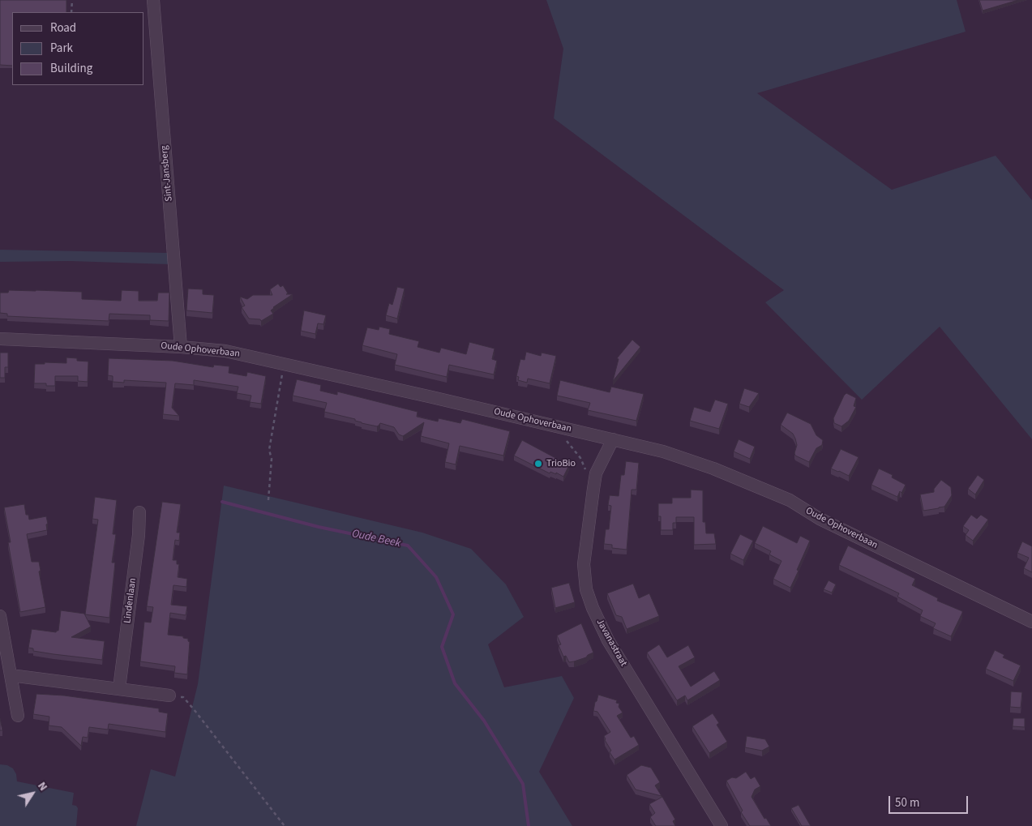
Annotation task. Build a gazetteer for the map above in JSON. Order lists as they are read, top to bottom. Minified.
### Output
{"streets":{"street":["Sint-Jansberg","Oude Ophoverbaan","Lindenlaan","Javanastraat"]},"crossings":[["Sint-Jansberg","Oude Ophoverbaan"],["Oude Ophoverbaan","Javanastraat"]],"water":["Oude Beek"],"places":["TrioBio"],"legend":["Road","Park","Building"],"scale_bar":"50 m","north":"top right"}
